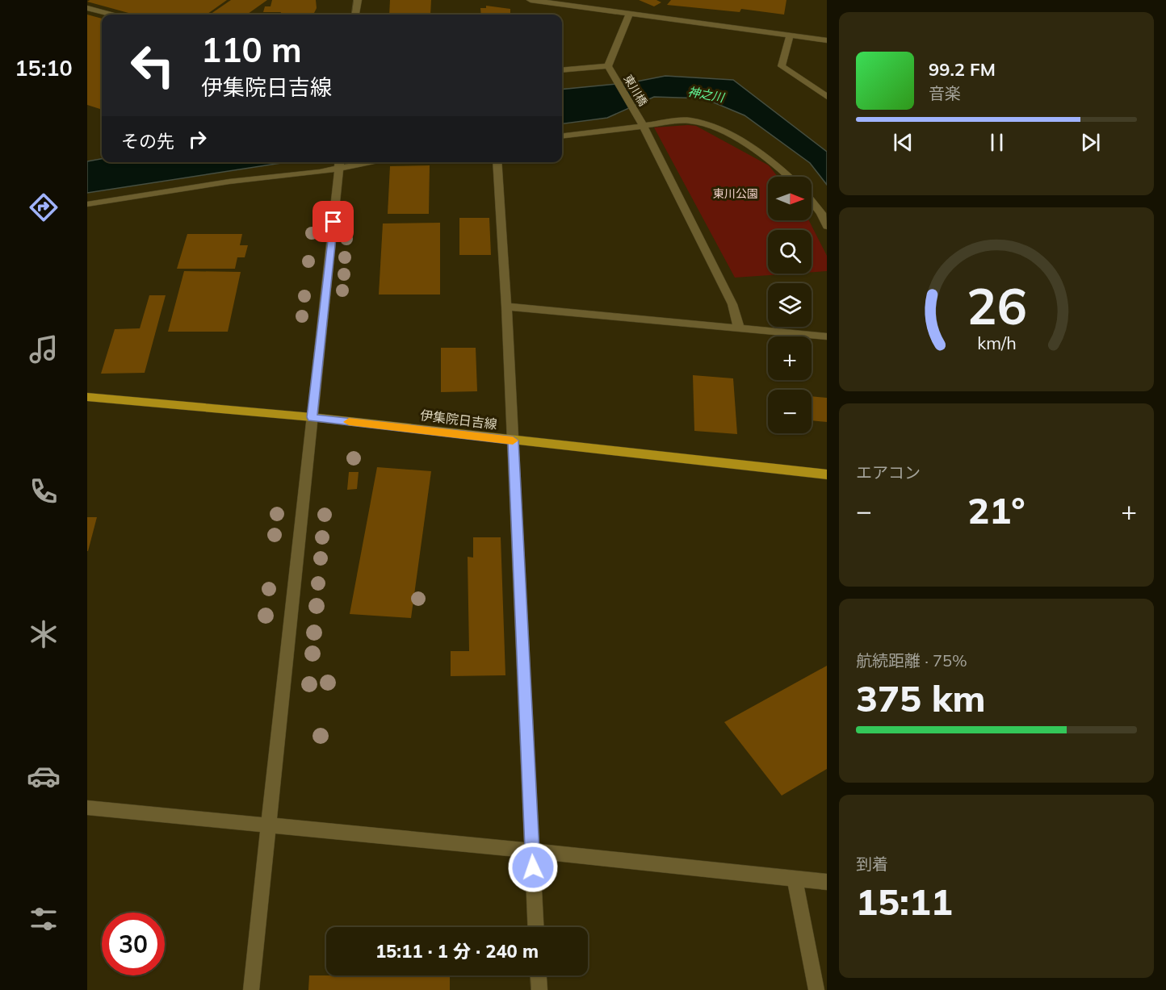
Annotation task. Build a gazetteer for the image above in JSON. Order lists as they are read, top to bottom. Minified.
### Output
{"streets":{"main road":["伊集院日吉線"],"street":["東川橋"]},"water":["神之川"],"parks":["東川公園"],"north":"right","page":{"tabs":"15:10","turn":["110 m","伊集院日吉線"],"song":["99.2 FM","音楽"],"then":"その先","map_buttons":["+","−"],"tile":["エアコン",["航続距離 · 75%","375 km"],["到着","15:11"]],"heat":["−","21°","+"],"limit":"30","trip":"15:11 · 1 分 · 240 m","gauge":["26","km/h"]}}
